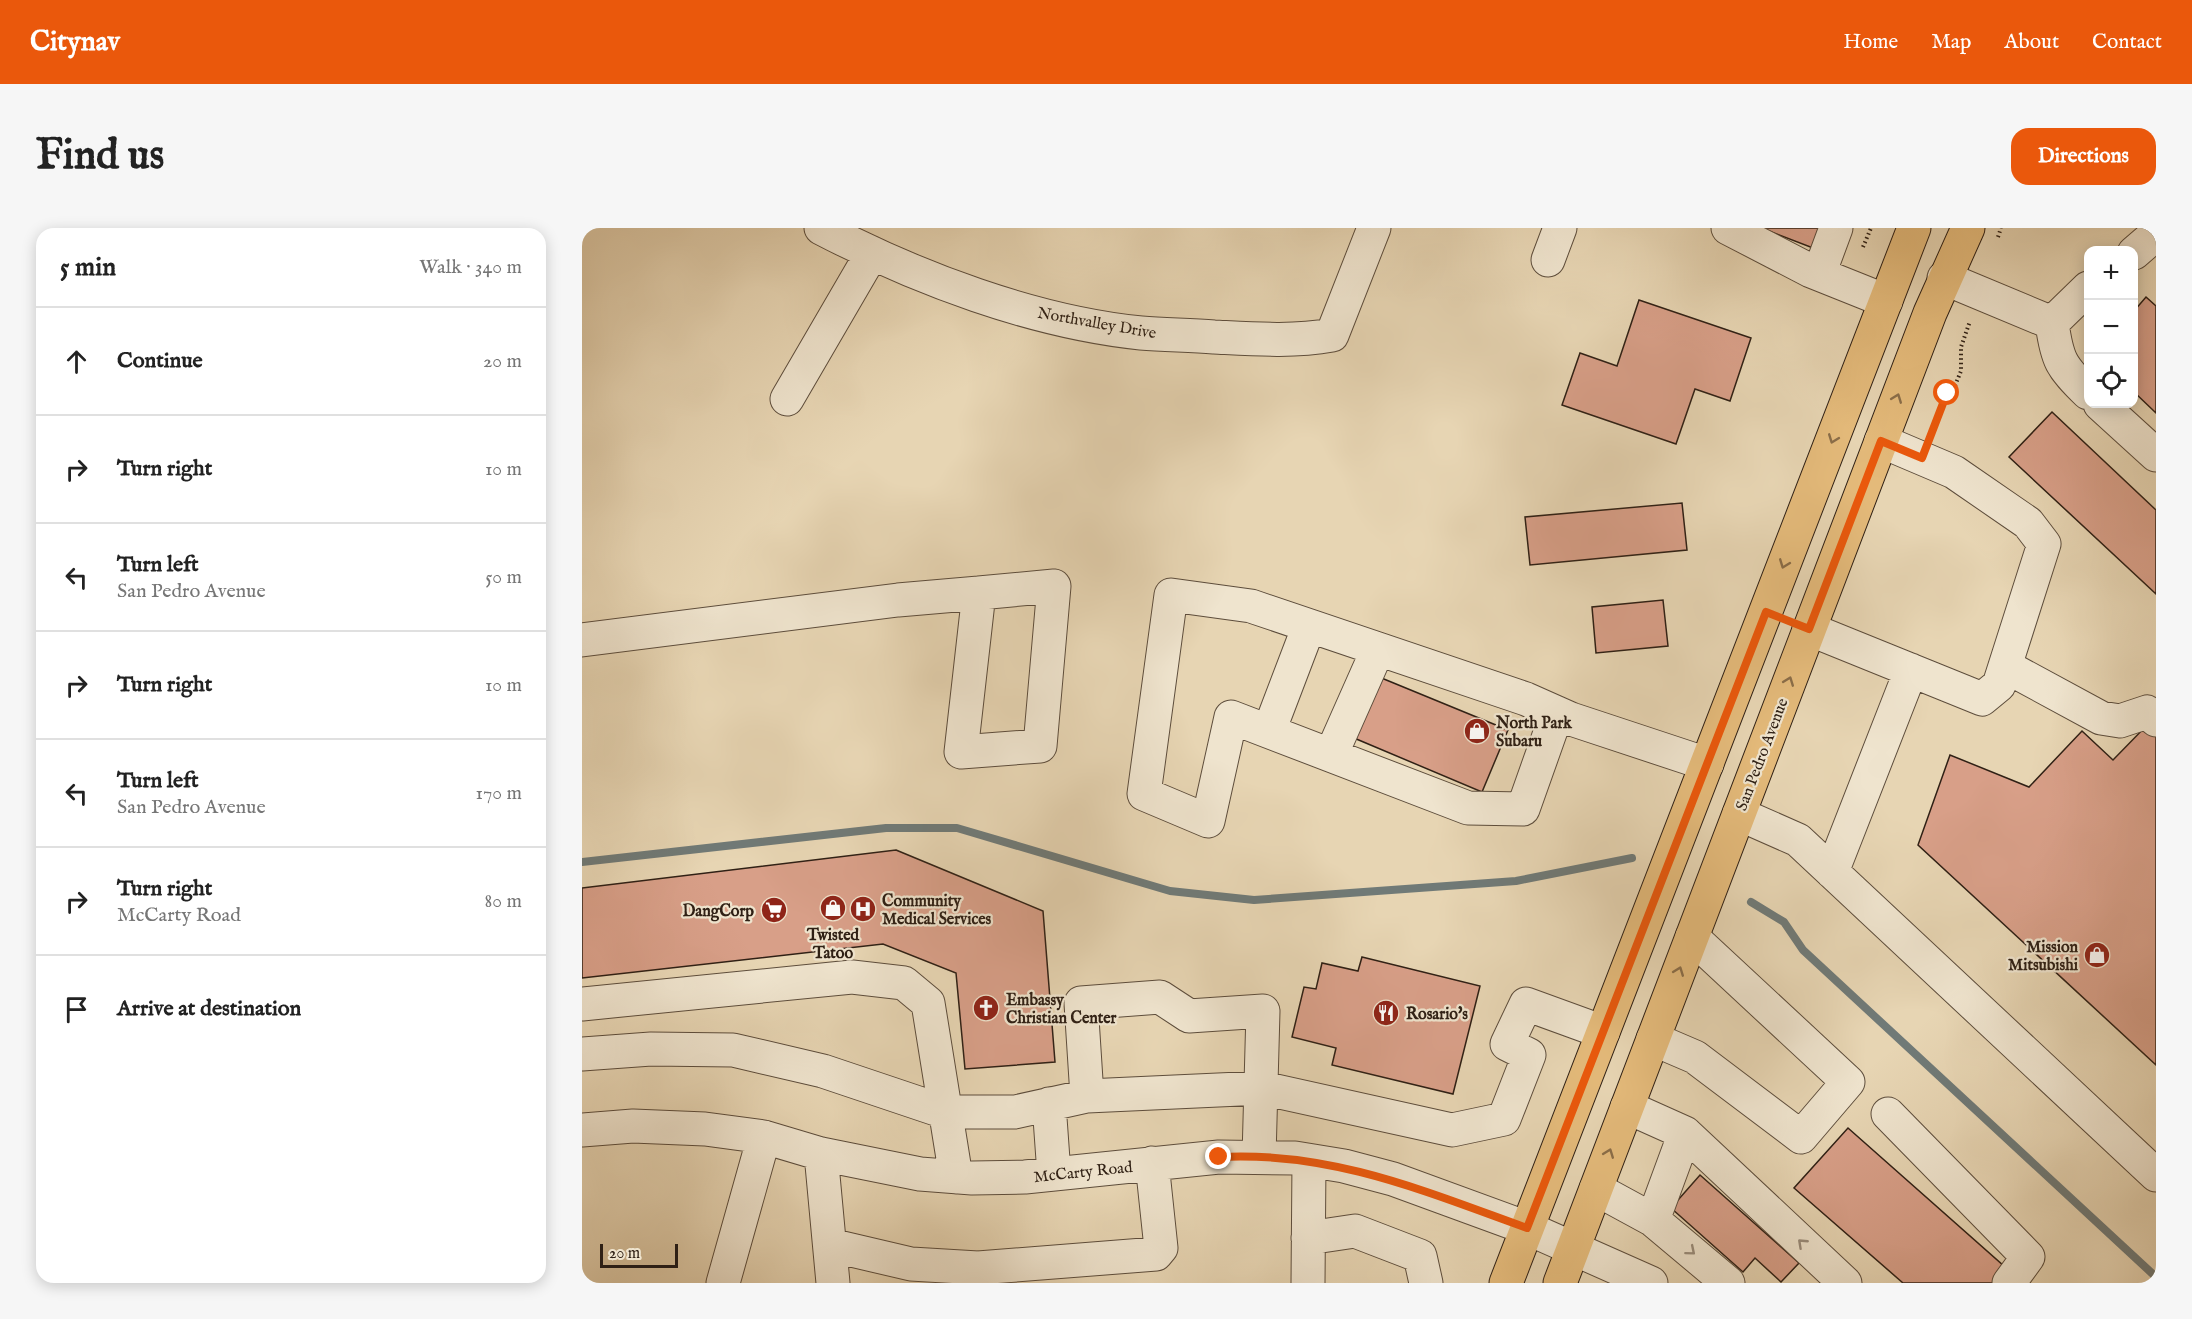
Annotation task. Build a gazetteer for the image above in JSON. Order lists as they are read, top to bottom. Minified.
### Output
{"streets":{"main road":["San Pedro Avenue"],"street":["Northvalley Drive","McCarty Road"]},"crossings":[["San Pedro Avenue","McCarty Road"]],"places":{"shop":["North Park Subaru","Twisted Tatoo","Mission Mitsubishi"],"hospital":["Community Medical Services"],"supermarket":["DangCorp"],"church":["Embassy Christian Center"],"restaurant":["Rosario's"]},"scale_bar":"20 m","page":{"header":"Citynav","nav":["Home","Map","About","Contact"],"buttons":"Directions","title":"Find us","heading":["5 min","Walk · 340 m"],"map_buttons":["+","−"],"list":[["Continue","20 m"],["Turn right","10 m"],["Turn left","San Pedro Avenue","50 m"],["Turn right","10 m"],["Turn left","San Pedro Avenue","170 m"],["Turn right","McCarty Road","80 m"],"Arrive at destination"],"scale":"20 m"}}
